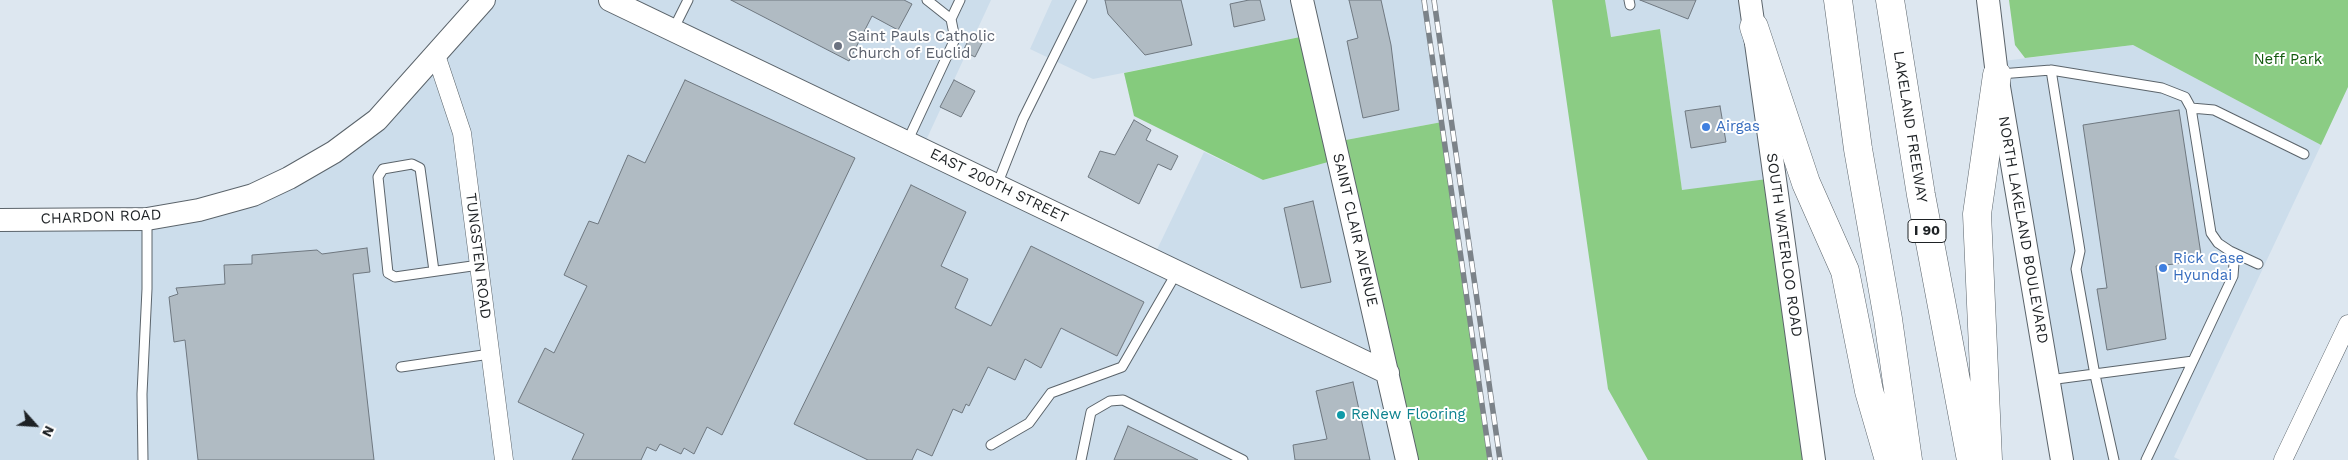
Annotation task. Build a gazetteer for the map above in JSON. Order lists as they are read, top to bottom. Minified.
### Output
{"streets":{"highway":["LAKELAND FREEWAY","I 90"],"street":["EAST 200TH STREET","CHARDON ROAD","SAINT CLAIR AVENUE","NORTH LAKELAND BOULEVARD","SOUTH WATERLOO ROAD","TUNGSTEN ROAD"]},"crossings":[["EAST 200TH STREET","SAINT CLAIR AVENUE"],["CHARDON ROAD","TUNGSTEN ROAD"]],"parks":["Neff Park"],"places":["Saint Pauls Catholic Church of Euclid","Airgas","Rick Case Hyundai","ReNew Flooring"],"north":"bottom right"}
